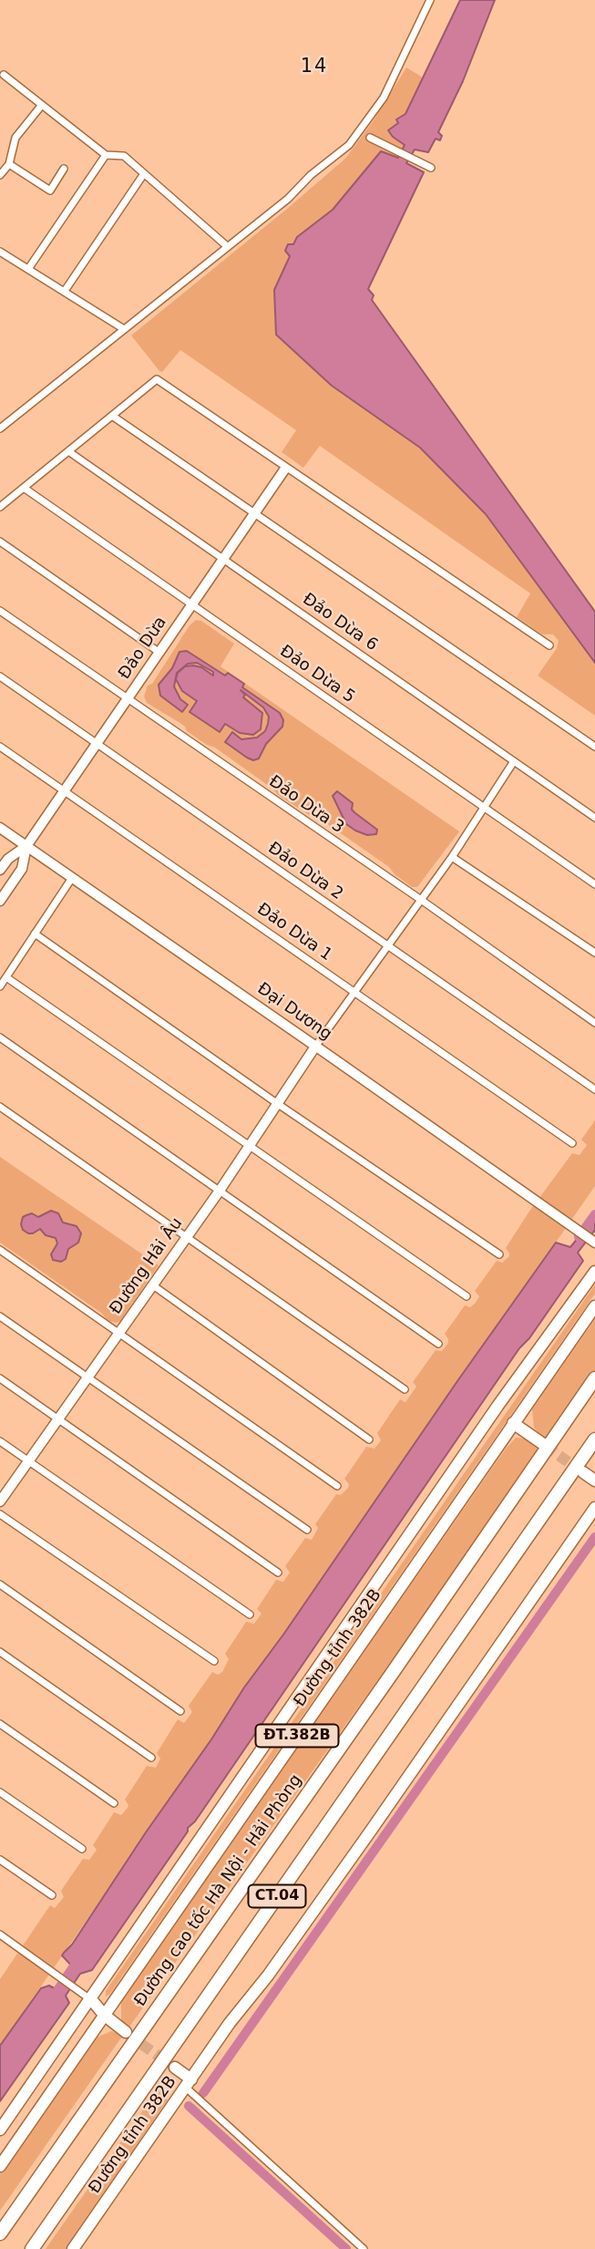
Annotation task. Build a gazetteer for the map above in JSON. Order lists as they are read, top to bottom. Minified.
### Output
{"streets":{"highway":["Đường cao tốc Hà Nội - Hải Phòng","CT.04"],"main road":["Đường tỉnh 382B","ĐT.382B"],"street":["Đảo Dừa 6","Đảo Dừa","Đảo Dừa 5","Đảo Dừa 3","Đảo Dừa 2","Đảo Dừa 1","Đại Dương","Đường Hải Âu"]},"crossings":[["Đảo Dừa 6","Đảo Dừa"],["Đảo Dừa","Đảo Dừa 5"],["Đảo Dừa","Đảo Dừa 3"],["Đảo Dừa","Đảo Dừa 2"],["Đảo Dừa","Đảo Dừa 1"],["Đảo Dừa","Đại Dương"],["Đại Dương","Đường Hải Âu"]],"districts":["14"]}
